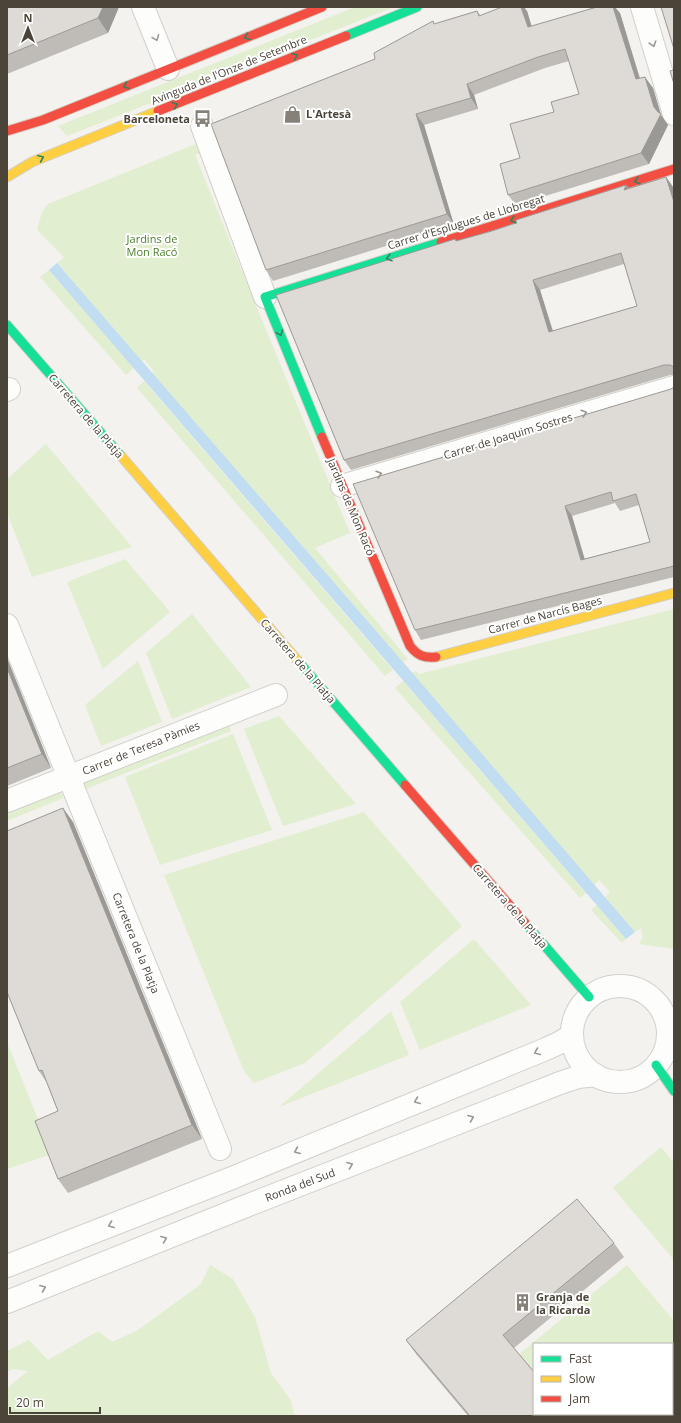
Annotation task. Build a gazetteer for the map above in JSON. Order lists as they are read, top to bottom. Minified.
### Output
{"streets":{"street":["Avinguda de l'Onze de Setembre","Carrer d'Esplugues de Llobregat","Carretera de la Platja","Carrer de Joaquim Sostres","Jardins de Mon Racó","Carrer de Narcís Bages","Carrer de Teresa Pàmies","Ronda del Sud"]},"crossings":[["Carrer d'Esplugues de Llobregat","Jardins de Mon Racó"],["Carretera de la Platja","Carrer de Teresa Pàmies"],["Carretera de la Platja","Ronda del Sud"],["Carrer de Joaquim Sostres","Jardins de Mon Racó"],["Jardins de Mon Racó","Carrer de Narcís Bages"]],"one_way":["Carrer d'Esplugues de Llobregat","Carrer de Joaquim Sostres","Jardins de Mon Racó"],"parks":["Jardins de Mon Racó"],"places":{"shop":["L'Artesà"],"bus stop":["Barceloneta"],"building":["Granja de la Ricarda"]},"legend":["Fast","Slow","Jam"],"scale_bar":"20 m","north":"top"}
